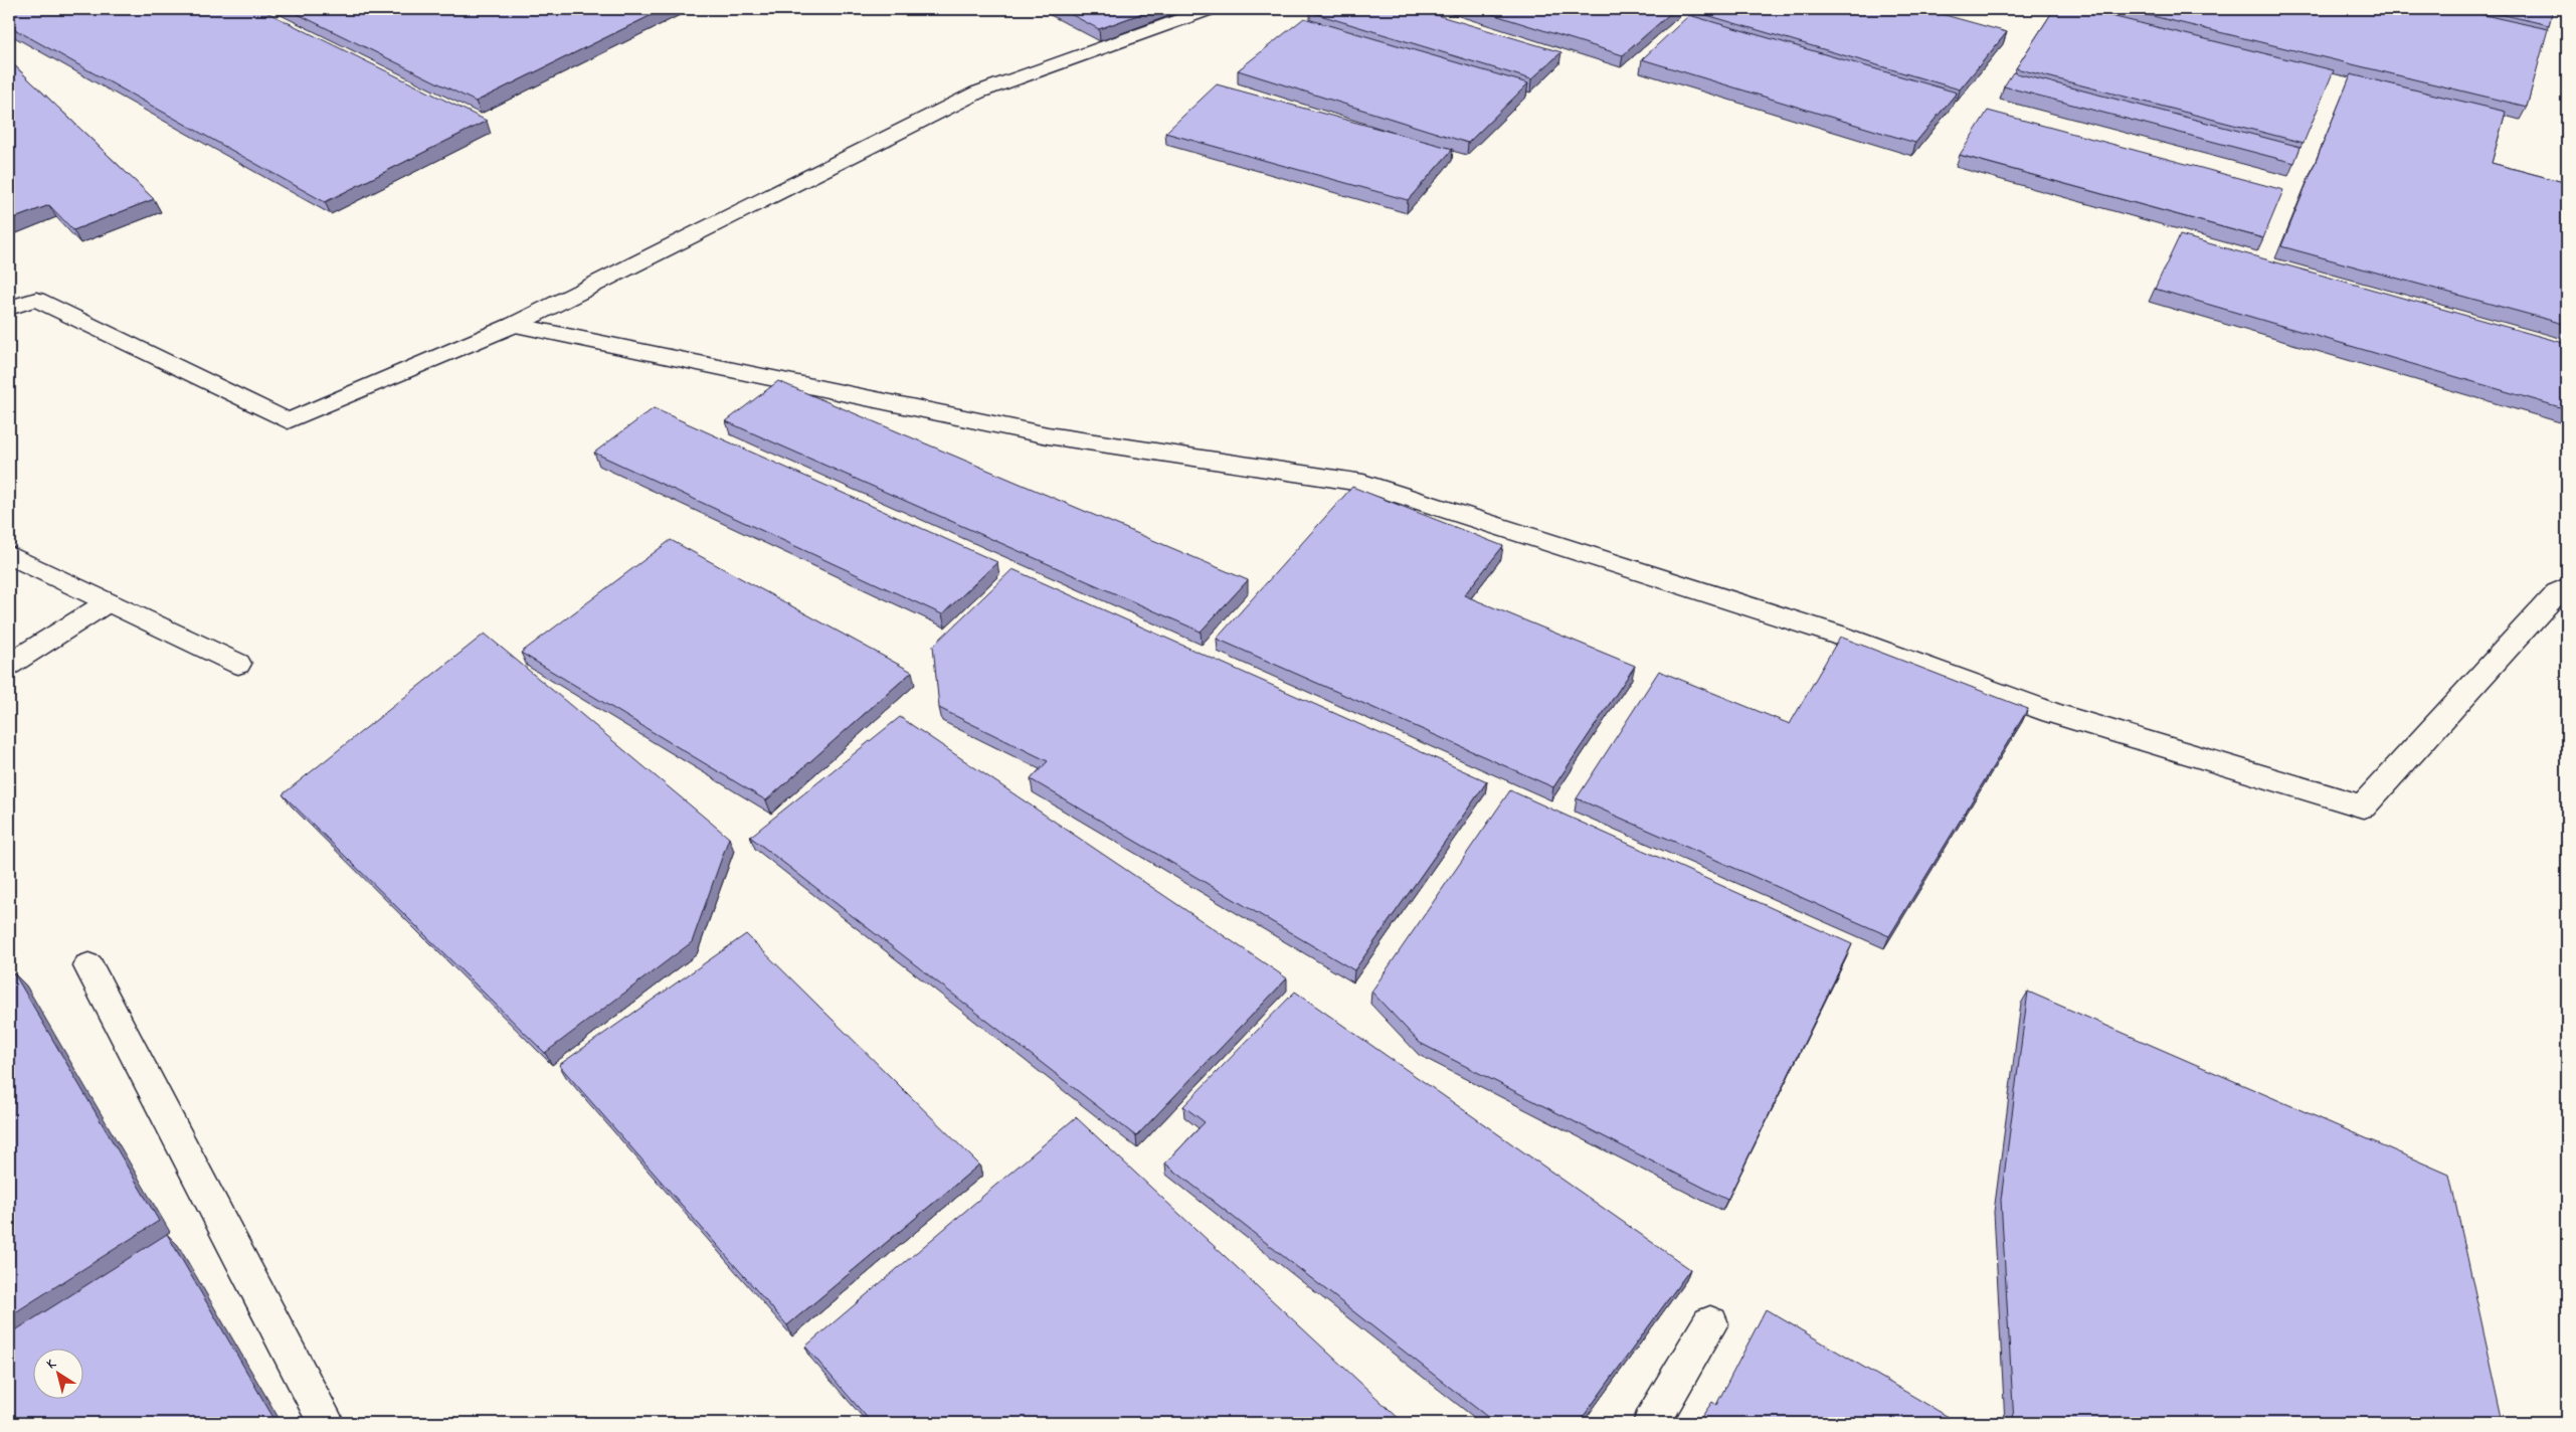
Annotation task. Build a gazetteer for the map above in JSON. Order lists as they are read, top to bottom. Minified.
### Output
{"north":"top left"}
